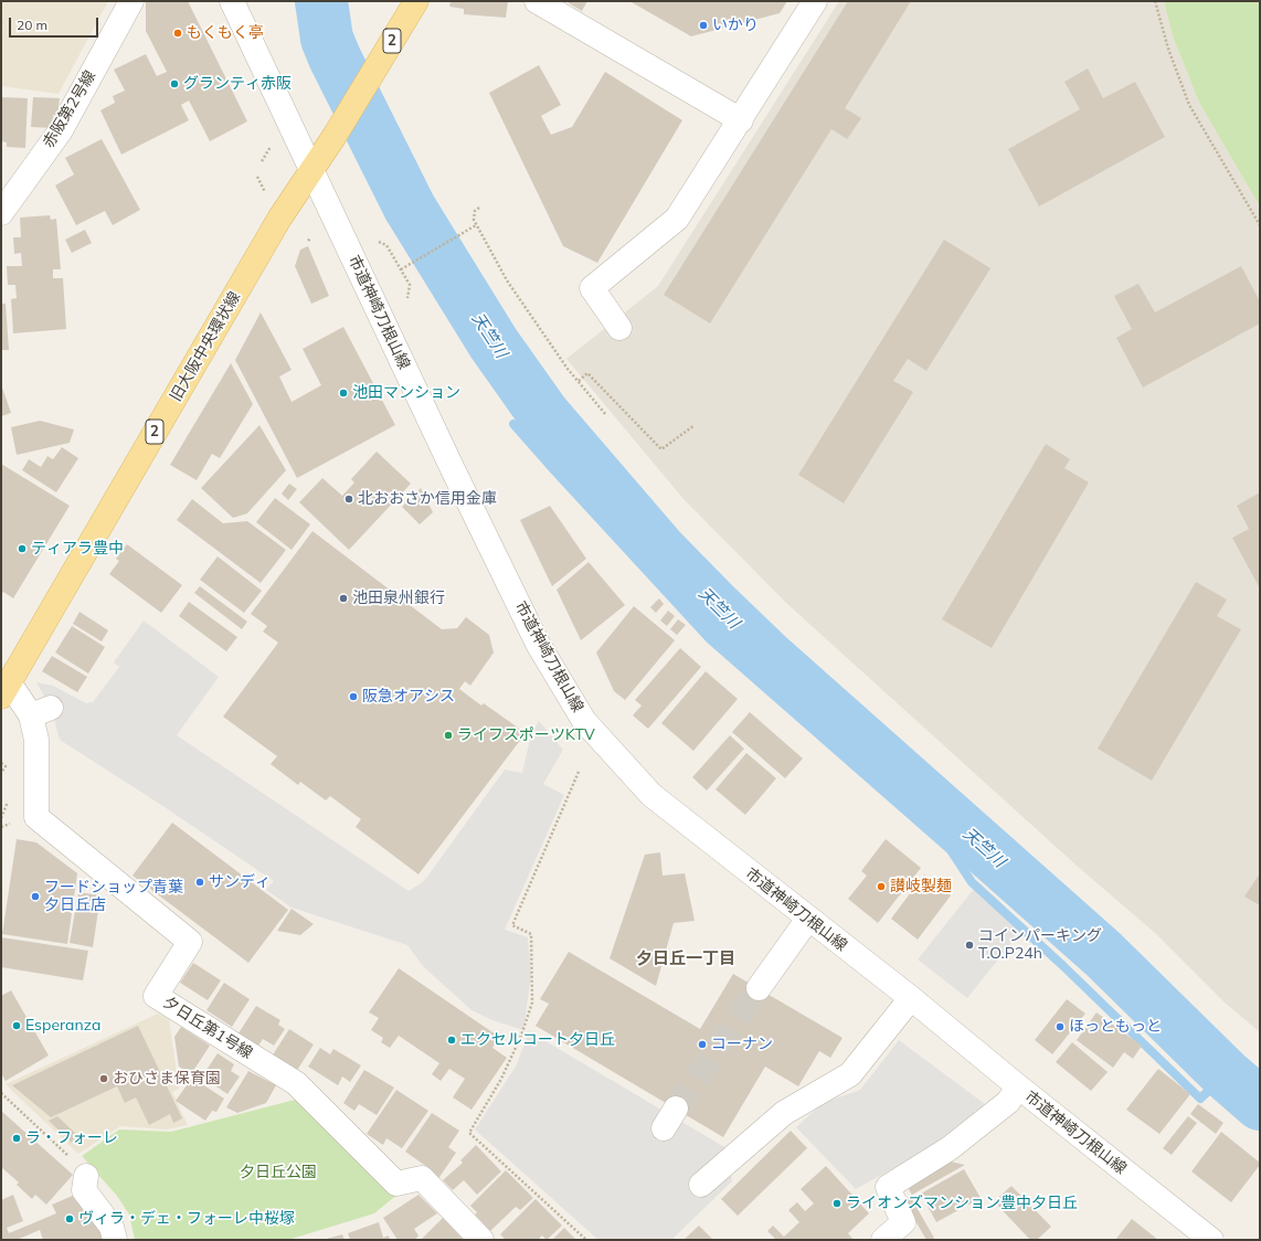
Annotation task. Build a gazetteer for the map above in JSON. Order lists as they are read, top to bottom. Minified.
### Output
{"streets":{"main road":["2","旧大阪中央環状線"],"street":["赤阪第2号線","市道神崎刀根山線","夕日丘第1号線"]},"crossings":[["市道神崎刀根山線","旧大阪中央環状線"],["旧大阪中央環状線","夕日丘第1号線"]],"districts":["夕日丘一丁目"],"water":["天竺川"],"parks":["夕日丘公園"],"places":["いかり","もくもく亭","グランティ赤阪","池田マンション","北おおさか信用金庫","ティアラ豊中","池田泉州銀行","阪急オアシス","ライフスポーツKTV","サンディ","讃岐製麺","フードショップ青葉 夕日丘店","コインパーキング T.O.P24h","Esperanza","ほっともっと","エクセルコート夕日丘","コーナン","おひさま保育園","ラ・フォーレ","ライオンズマンション豊中夕日丘","ヴィラ・デェ・フォーレ中桜塚"],"scale_bar":"20 m"}
